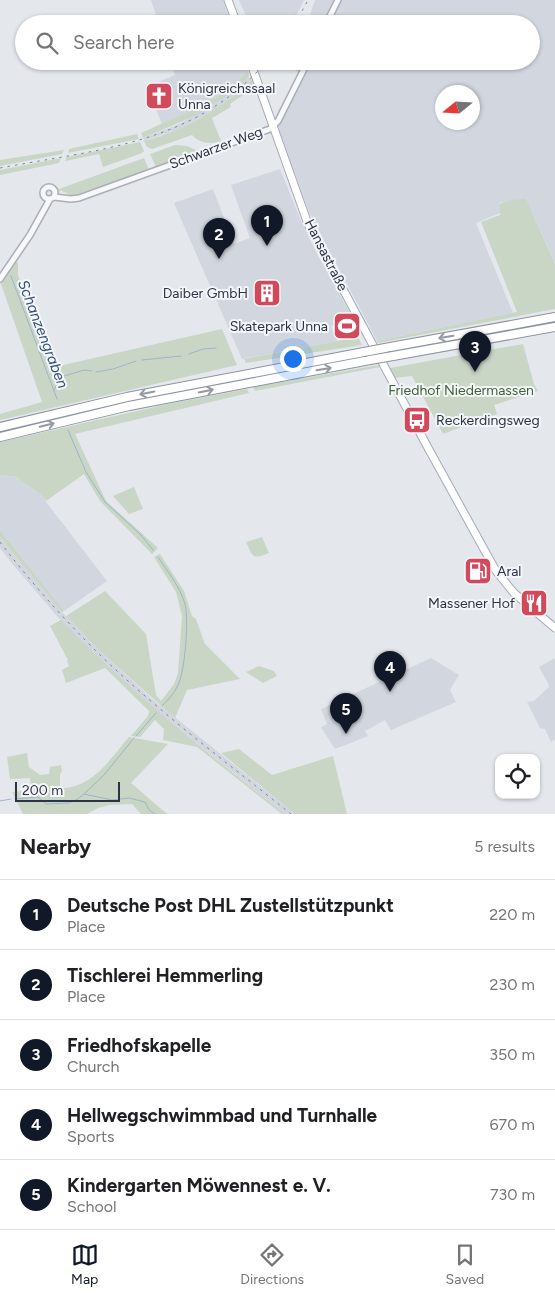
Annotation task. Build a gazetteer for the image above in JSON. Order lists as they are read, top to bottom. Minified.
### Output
{"streets":{"main road":["Hansastraße"],"street":["Schwarzer Weg"]},"crossings":[["Schwarzer Weg","Hansastraße"]],"water":["Schanzengraben"],"parks":["Friedhof Niedermassen"],"places":{"church":["Königreichssaal Unna"],"building":["Daiber GmbH"],"sports":["Skatepark Unna"],"bus stop":["Reckerdingsweg"],"fuel station":["Aral"],"restaurant":["Massener Hof"]},"scale_bar":"200 m","north":"left","page":{"search":"Search here","pins":["1","2","3","4","5"],"scale":"200 m","heading":["Nearby","5 results"],"list":[{"mark":"1","name":"Deutsche Post DHL Zustellstützpunkt","note":"Place","value":"220 m"},{"mark":"2","name":"Tischlerei Hemmerling","note":"Place","value":"230 m"},{"mark":"3","name":"Friedhofskapelle","note":"Church","value":"350 m"},{"mark":"4","name":"Hellwegschwimmbad und Turnhalle","note":"Sports","value":"670 m"},{"mark":"5","name":"Kindergarten Möwennest e. V.","note":"School","value":"730 m"}],"nav":["Map","Directions","Saved"]}}
